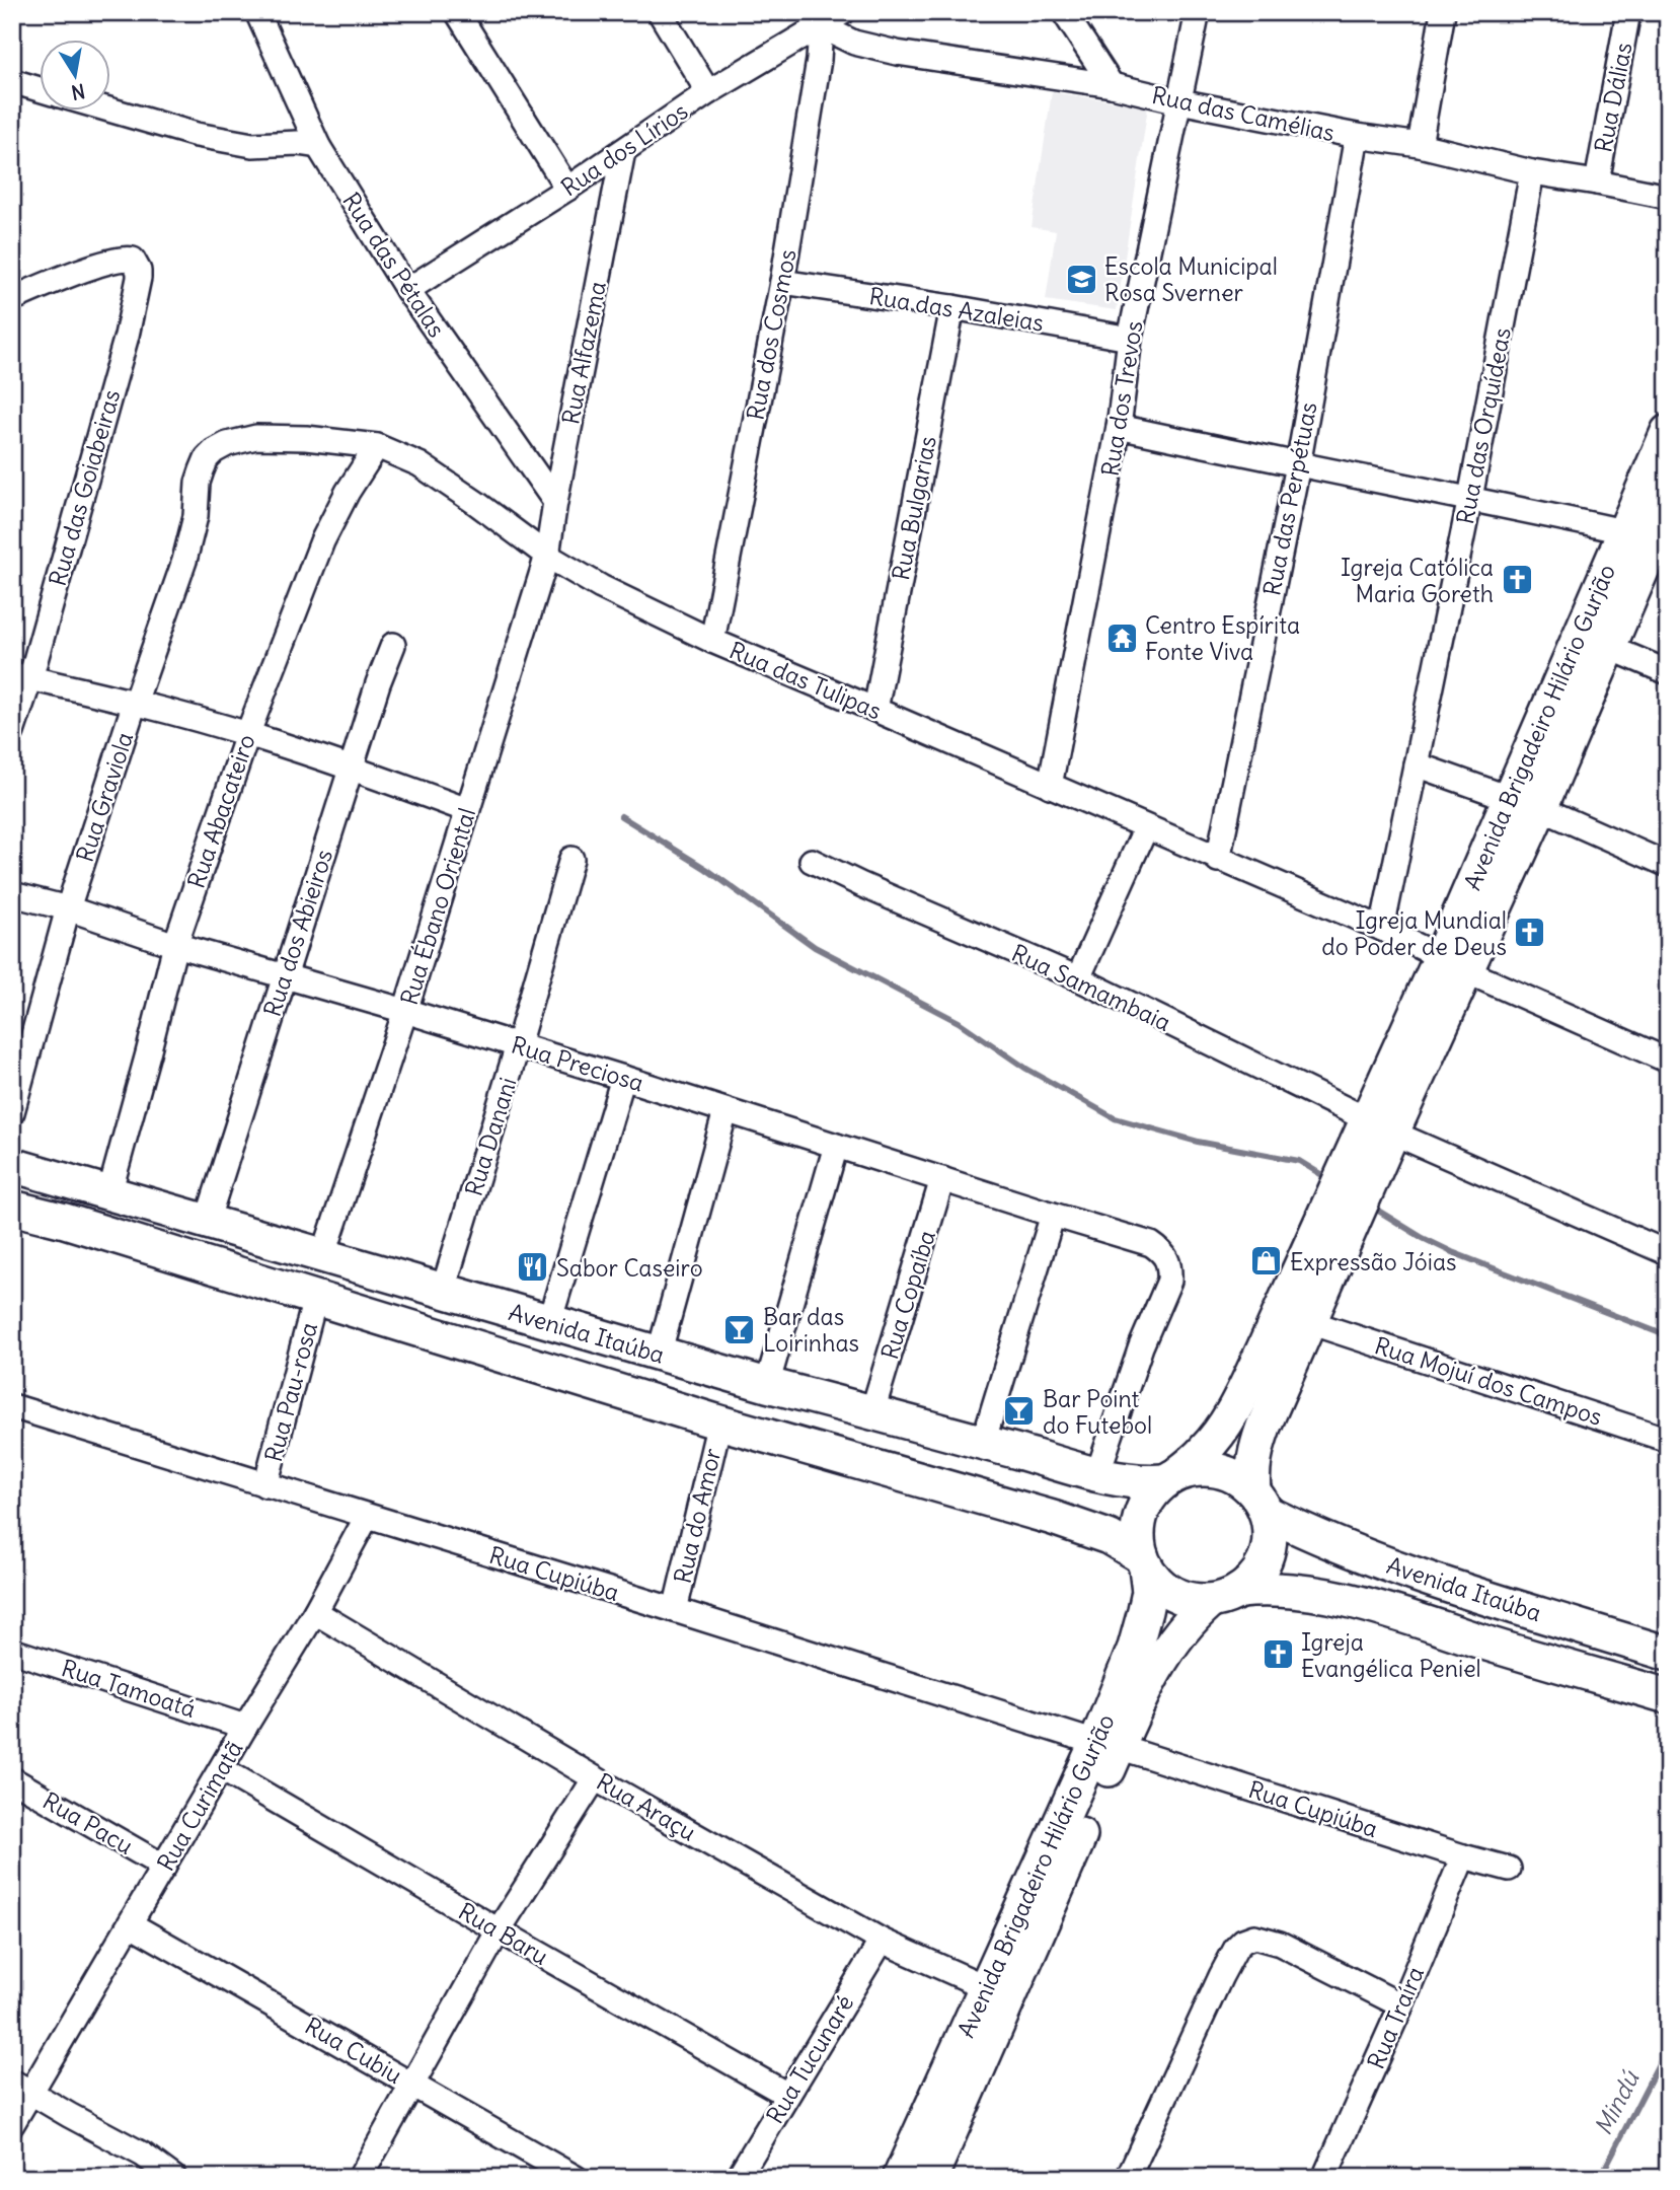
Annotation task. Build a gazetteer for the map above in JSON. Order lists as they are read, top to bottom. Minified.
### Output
{"streets":{"street":["Rua Dálias","Rua das Camélias","Rua dos Lírios","Rua das Pétalas","Rua das Azaleias","Rua dos Cosmos","Rua Alfazema","Rua dos Trevos","Rua das Orquídeas","Rua das Goiabeiras","Rua das Perpétuas","Rua Bulgarias","Rua das Tulipas","Avenida Brigadeiro Hilário Gurjão","Rua Graviola","Rua Abacateiro","Rua Ébano Oriental","Rua dos Abieiros","Rua Samambaia","Rua Preciosa","Rua Danani","Rua Copaíba","Avenida Itaúba","Rua Mojuí dos Campos","Rua Pau-rosa","Rua do Amor","Rua Cupiúba","Rua Tamoatá","Rua Curimatã","Rua Araçu","Rua Pacu","Rua Baru","Rua Traíra","Rua Cubiu","Rua Tucunaré"]},"crossings":[["Rua Dálias","Rua das Camélias"],["Rua das Camélias","Rua dos Lírios"],["Rua das Camélias","Rua dos Cosmos"],["Rua das Camélias","Rua dos Trevos"],["Rua das Camélias","Rua das Orquídeas"],["Rua das Camélias","Rua das Perpétuas"],["Rua dos Lírios","Rua das Pétalas"],["Rua dos Lírios","Rua dos Cosmos"],["Rua dos Lírios","Rua Alfazema"],["Rua das Pétalas","Rua Alfazema"],["Rua das Azaleias","Rua dos Cosmos"],["Rua das Azaleias","Rua dos Trevos"],["Rua das Azaleias","Rua Bulgarias"],["Rua dos Cosmos","Rua das Tulipas"],["Rua Alfazema","Rua das Tulipas"],["Rua Alfazema","Rua Ébano Oriental"],["Rua dos Trevos","Rua das Tulipas"],["Rua das Orquídeas","Rua das Tulipas"],["Rua das Perpétuas","Rua das Tulipas"],["Rua Bulgarias","Rua das Tulipas"],["Rua das Tulipas","Avenida Brigadeiro Hilário Gurjão"],["Rua das Tulipas","Rua Graviola"],["Rua das Tulipas","Rua Abacateiro"],["Rua das Tulipas","Rua Ébano Oriental"],["Avenida Brigadeiro Hilário Gurjão","Rua Samambaia"],["Avenida Brigadeiro Hilário Gurjão","Avenida Itaúba"],["Avenida Brigadeiro Hilário Gurjão","Rua Mojuí dos Campos"],["Avenida Brigadeiro Hilário Gurjão","Rua Cupiúba"],["Avenida Brigadeiro Hilário Gurjão","Rua Araçu"],["Rua Graviola","Rua Preciosa"],["Rua Abacateiro","Rua Preciosa"],["Rua Abacateiro","Avenida Itaúba"],["Rua Ébano Oriental","Rua Preciosa"],["Rua Ébano Oriental","Avenida Itaúba"],["Rua dos Abieiros","Rua Preciosa"],["Rua dos Abieiros","Avenida Itaúba"],["Rua Preciosa","Rua Danani"],["Rua Preciosa","Rua Copaíba"],["Rua Preciosa","Avenida Itaúba"],["Rua Danani","Avenida Itaúba"],["Rua Copaíba","Avenida Itaúba"],["Avenida Itaúba","Rua Pau-rosa"],["Avenida Itaúba","Rua do Amor"],["Rua Pau-rosa","Rua Cupiúba"],["Rua do Amor","Rua Cupiúba"],["Rua Cupiúba","Rua Curimatã"],["Rua Cupiúba","Rua Traíra"],["Rua Tamoatá","Rua Curimatã"],["Rua Curimatã","Rua Araçu"],["Rua Curimatã","Rua Pacu"],["Rua Curimatã","Rua Baru"],["Rua Curimatã","Rua Cubiu"],["Rua Araçu","Rua Tucunaré"],["Rua Baru","Rua Tucunaré"]],"water":["Mindú"],"places":{"school or university":["Escola Municipal Rosa Sverner"],"church":["Igreja Católica Maria Goreth","Igreja Mundial do Poder de Deus","Igreja Evangélica Peniel"],"temple":["Centro Espírita Fonte Viva"],"shop":["Expressão Jóias"],"restaurant":["Sabor Caseiro"],"bar":["Bar das Loirinhas","Bar Point do Futebol"]},"north":"bottom"}
